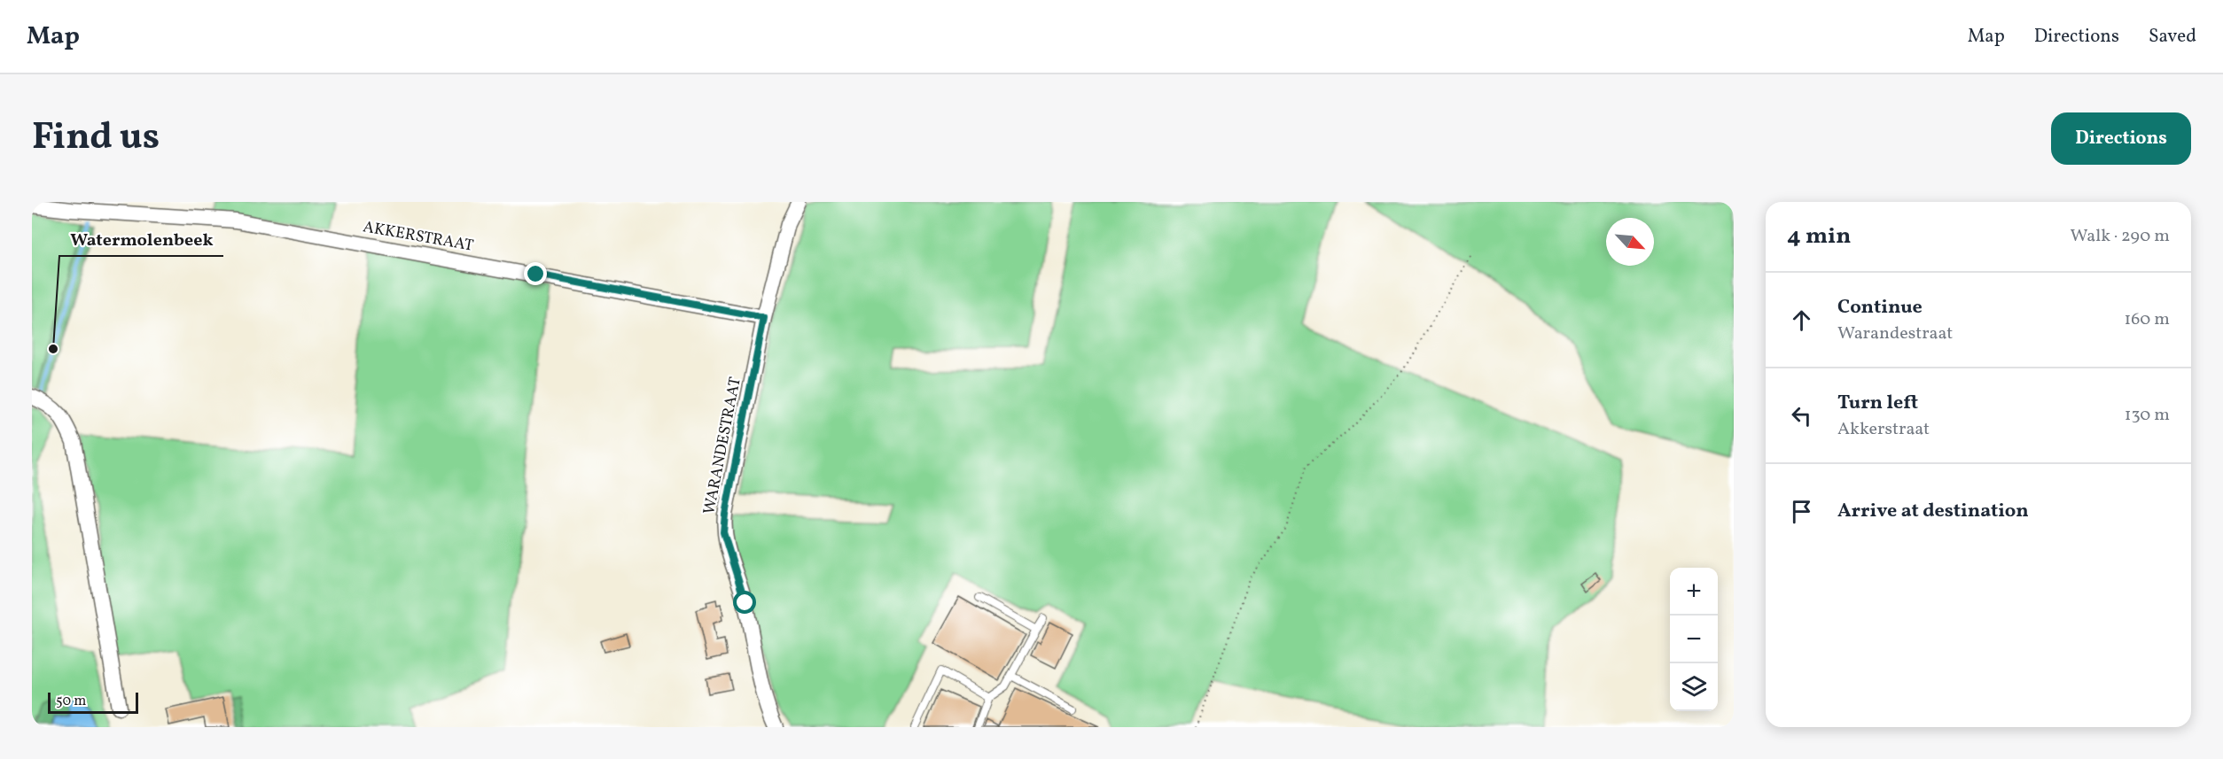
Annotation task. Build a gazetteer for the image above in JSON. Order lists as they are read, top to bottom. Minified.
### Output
{"streets":{"street":["AKKERSTRAAT","WARANDESTRAAT"]},"crossings":[["AKKERSTRAAT","WARANDESTRAAT"]],"places":["Watermolenbeek"],"scale_bar":"50 m","north":"bottom right","page":{"header":"Map","nav":["Map","Directions","Saved"],"title":"Find us","buttons":"Directions","heading":["4 min","Walk · 290 m"],"list":[["Continue","Warandestraat","160 m"],["Turn left","Akkerstraat","130 m"],"Arrive at destination"],"map_buttons":["+","−"],"scale":"50 m"}}
